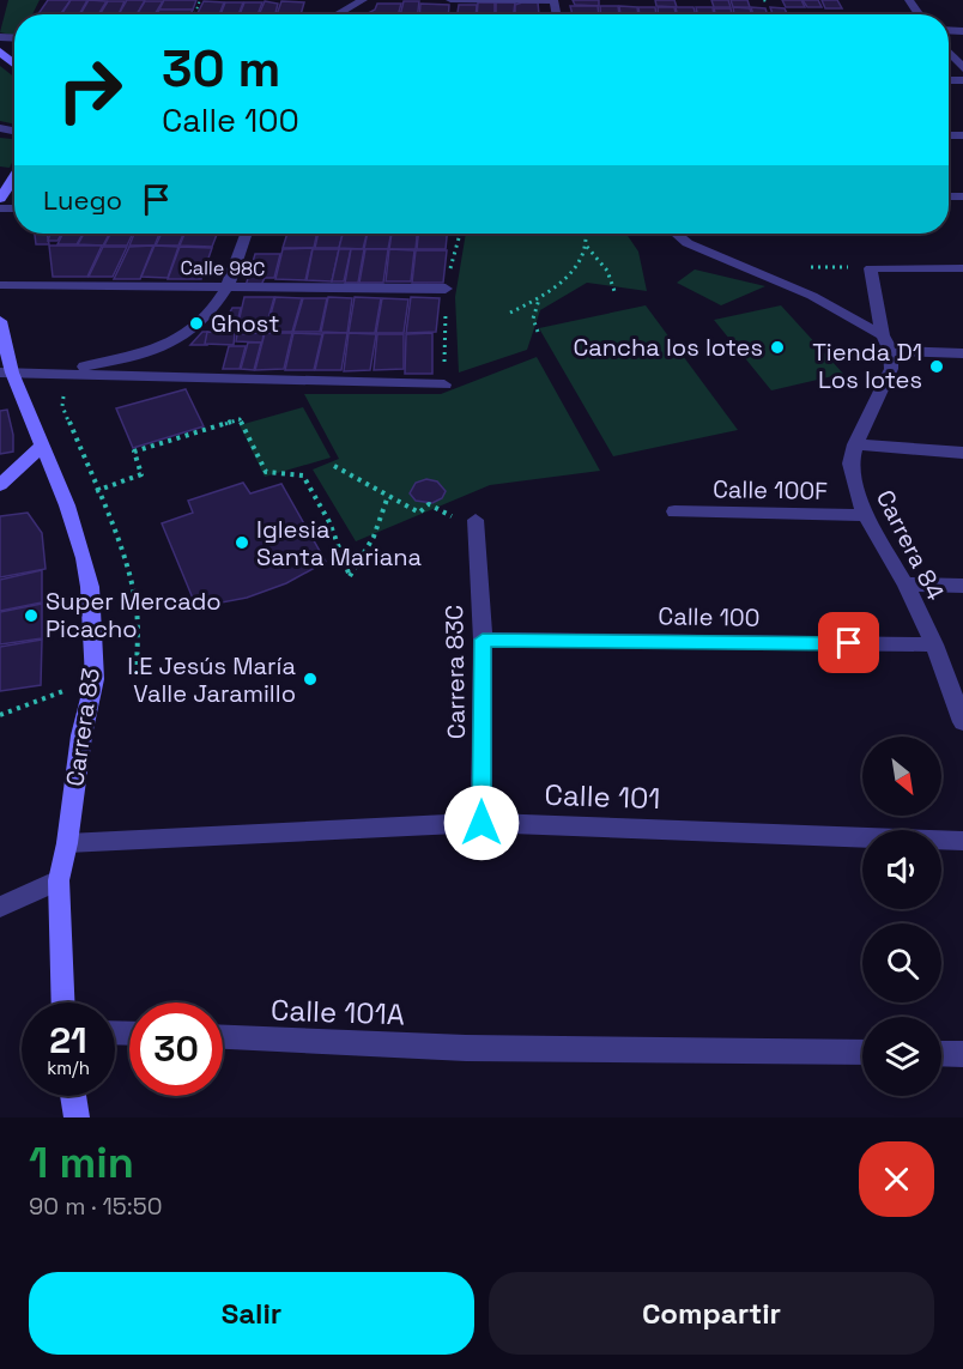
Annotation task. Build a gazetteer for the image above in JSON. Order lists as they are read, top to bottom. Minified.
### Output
{"streets":{"street":["Calle 98C","Calle 100F","Carrera 84","Calle 100","Carrera 83C","Carrera 83","Calle 101","Calle 101A"]},"crossings":[["Calle 100F","Carrera 84"],["Carrera 84","Calle 100"],["Calle 100","Carrera 83C"],["Carrera 83C","Calle 101"],["Carrera 83","Calle 101"]],"places":["Ghost","Cancha los lotes","Tienda D1 Los lotes","Iglesia Santa Mariana","Super Mercado Picacho","I.E Jesús María Valle Jaramillo"],"north":"bottom right","page":{"turn":["30 m","Calle 100"],"then":"Luego","speed":"21 km/h","limit":"30","heading":["1 min","90 m · 15:50"],"buttons":["Salir","Compartir"]}}
